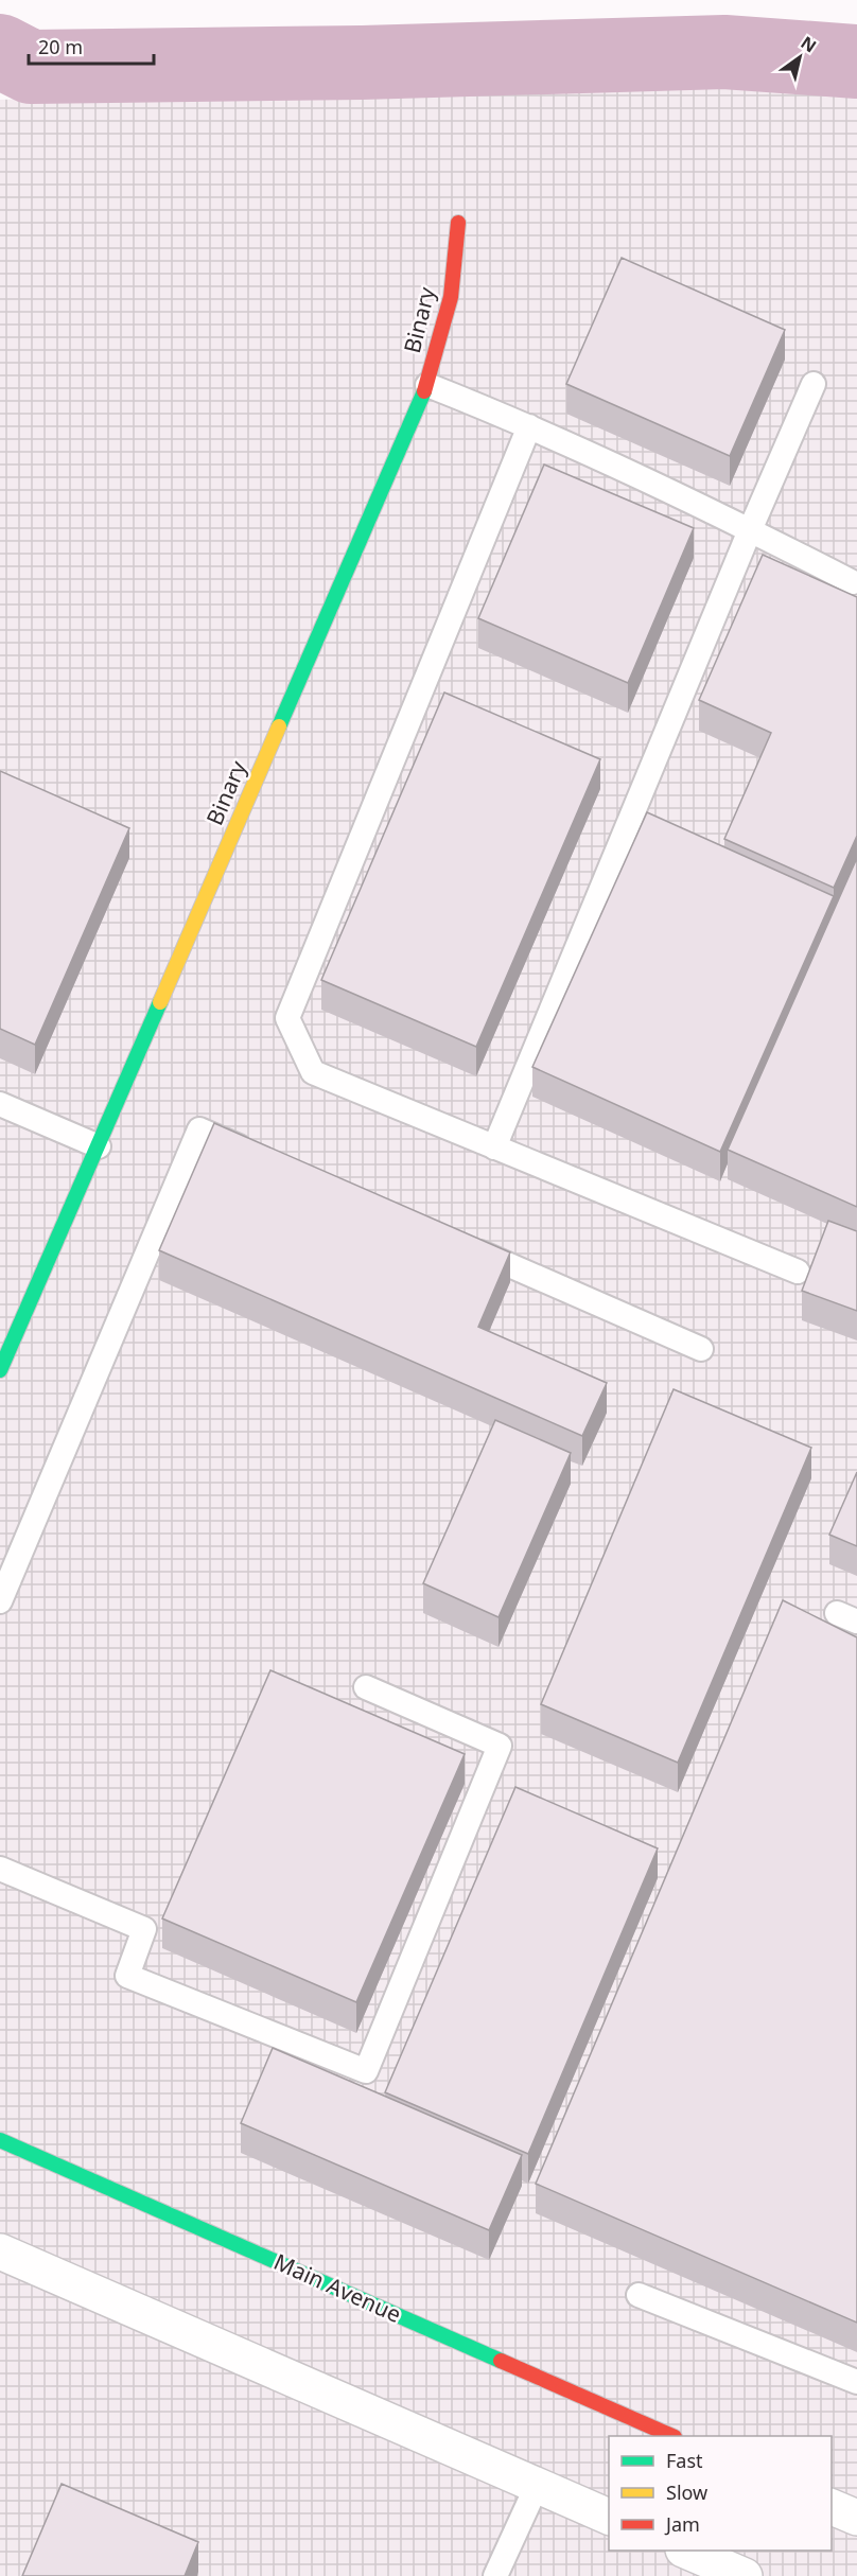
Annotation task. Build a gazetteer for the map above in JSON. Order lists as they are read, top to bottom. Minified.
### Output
{"streets":{"street":["Binary","Main Avenue"]},"legend":["Fast","Slow","Jam"],"scale_bar":"20 m","north":"top right"}
